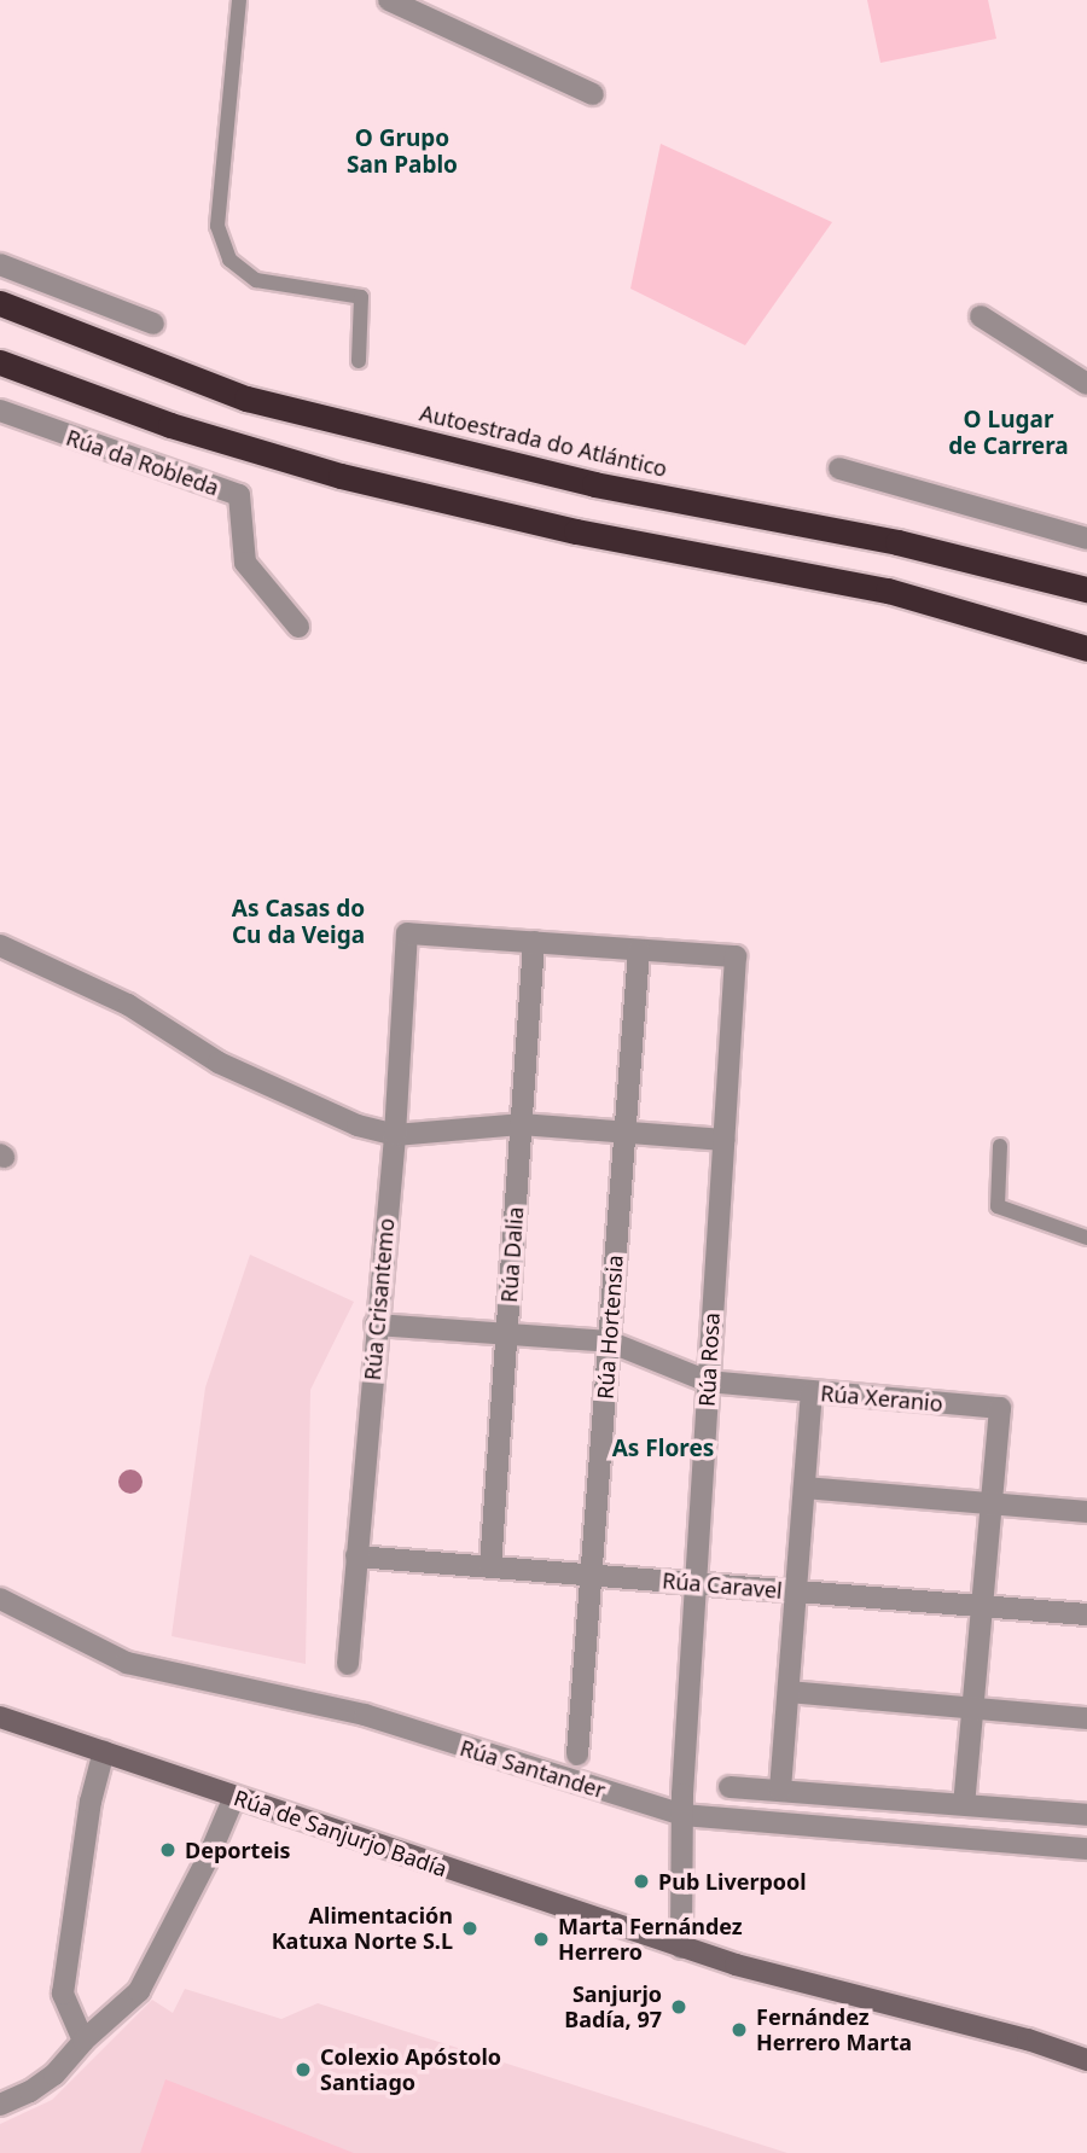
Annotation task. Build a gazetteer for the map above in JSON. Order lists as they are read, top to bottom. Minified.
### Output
{"streets":{"highway":["Autoestrada do Atlántico"],"main road":["Rúa de Sanjurjo Badía"],"street":["Rúa da Robleda","Rúa Dalia","Rúa Crisantemo","Rúa Hortensia","Rúa Rosa","Rúa Xeranio","Rúa Caravel","Rúa Santander"]},"crossings":[["Rúa Dalia","Rúa Crisantemo"],["Rúa Dalia","Rúa Xeranio"],["Rúa Dalia","Rúa Caravel"],["Rúa Crisantemo","Rúa Xeranio"],["Rúa Crisantemo","Rúa Caravel"],["Rúa Hortensia","Rúa Rosa"],["Rúa Hortensia","Rúa Xeranio"],["Rúa Hortensia","Rúa Caravel"],["Rúa Rosa","Rúa Xeranio"],["Rúa Rosa","Rúa Caravel"],["Rúa Rosa","Rúa Santander"],["Rúa Xeranio","Rúa Caravel"]],"districts":["O Grupo San Pablo","O Lugar de Carrera","As Casas do Cu da Veiga","As Flores"],"places":["Deporteis","Pub Liverpool","Alimentación Katuxa Norte S.L","Marta Fernández Herrero","Sanjurjo Badía, 97","Fernández Herrero Marta","Colexio Apóstolo Santiago"]}
